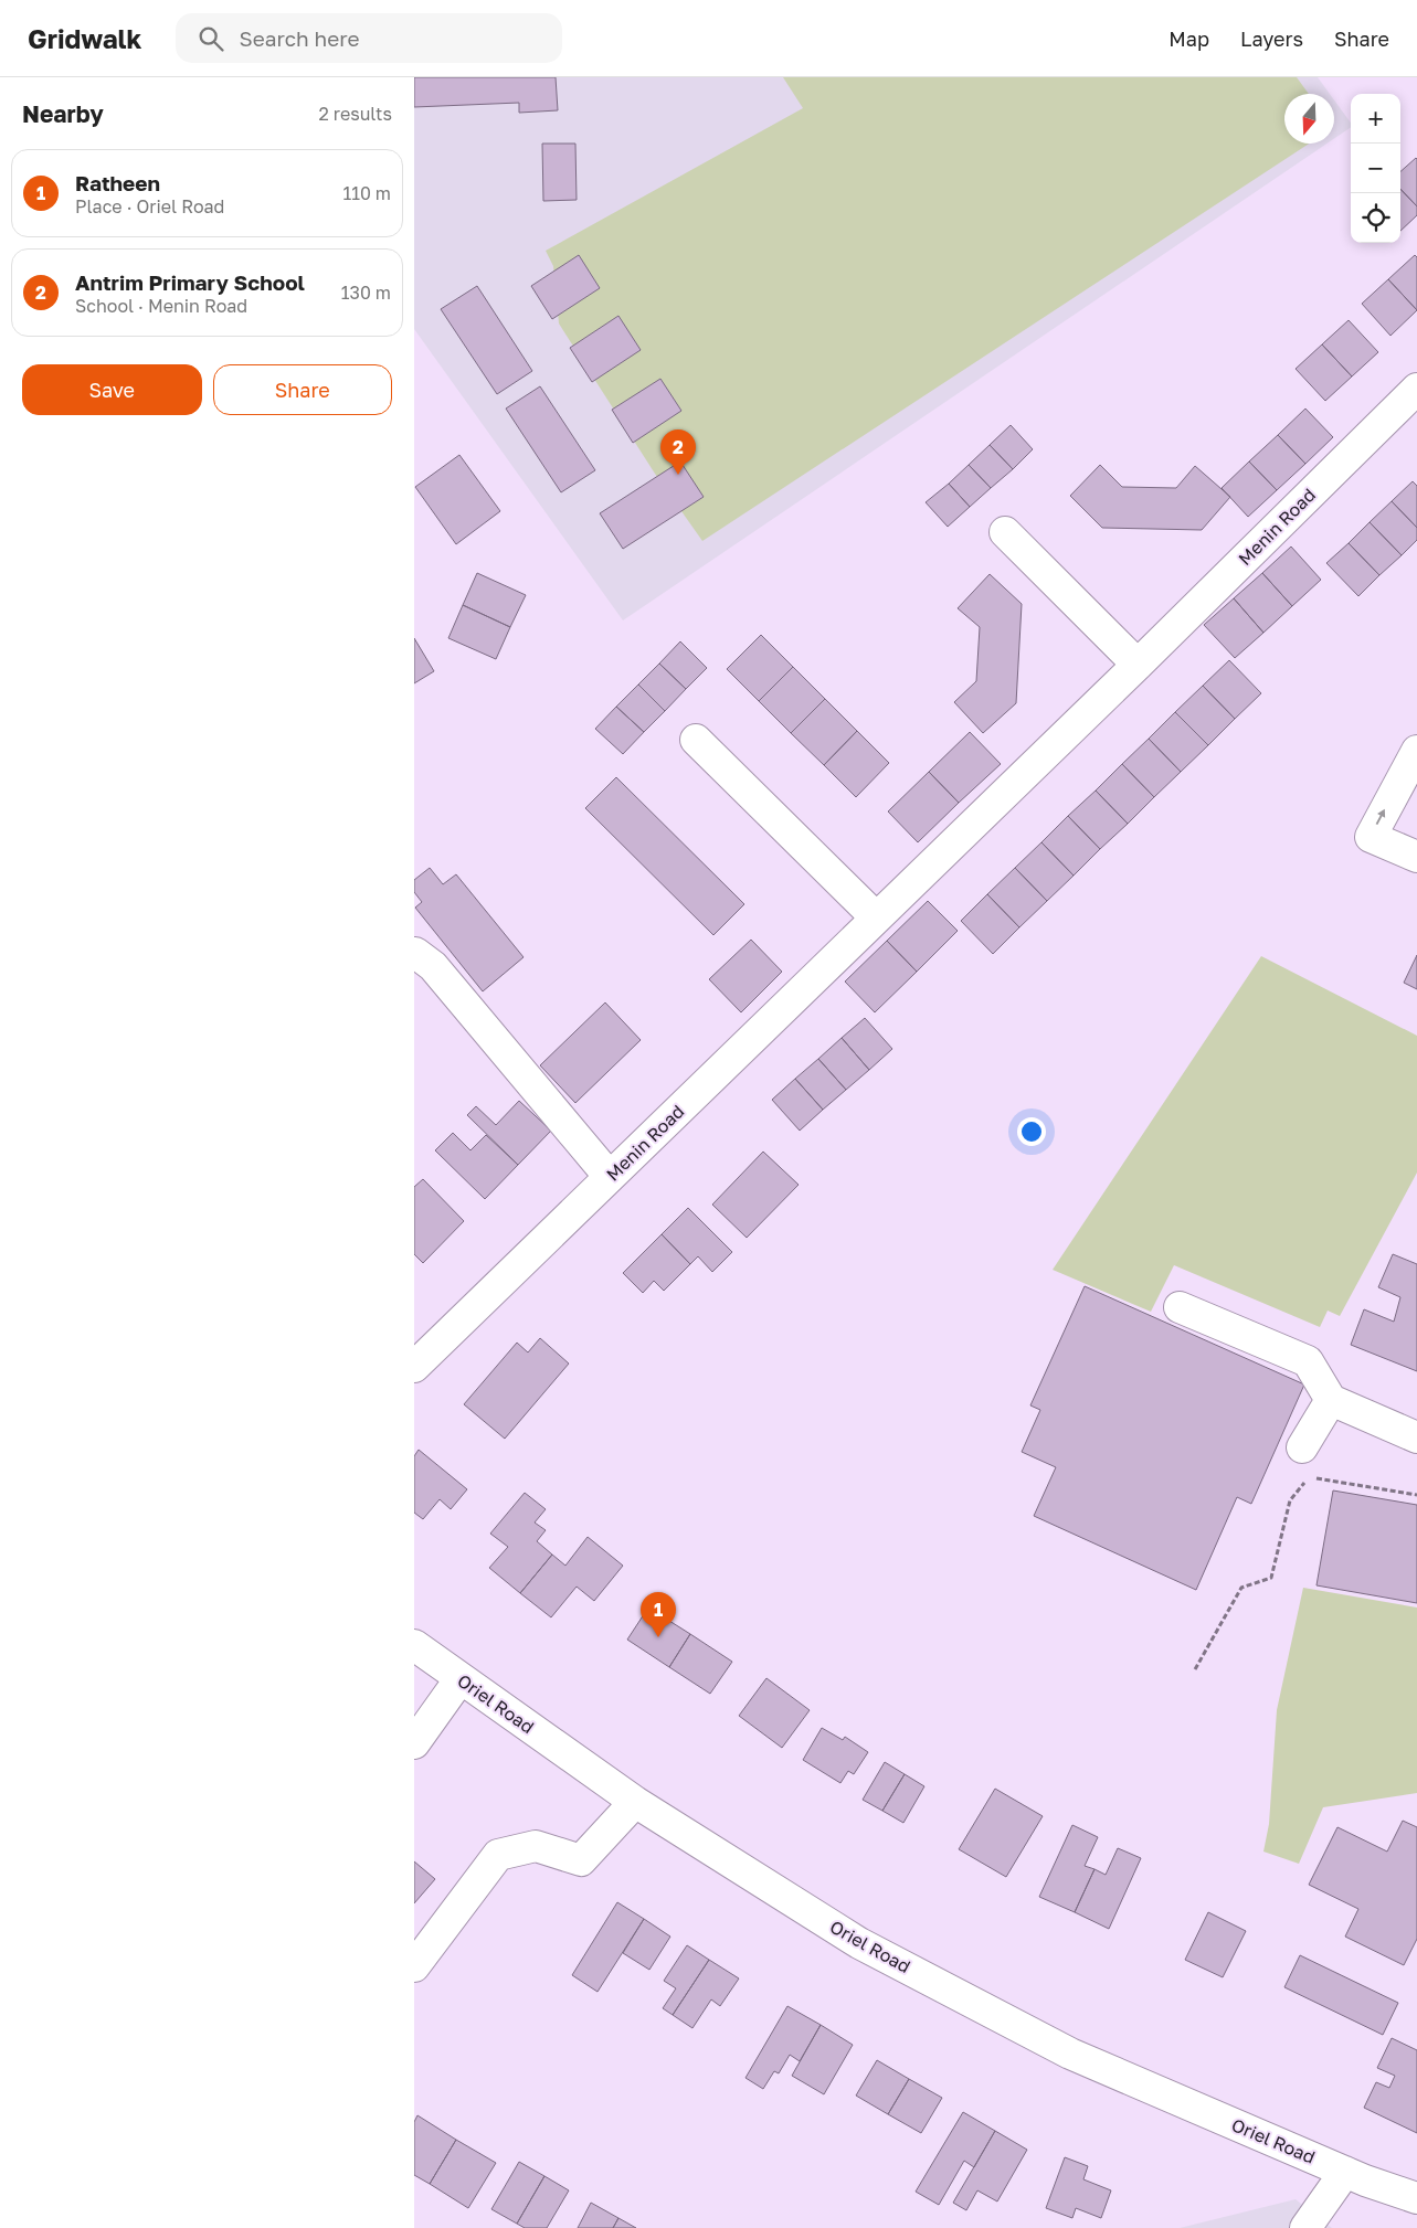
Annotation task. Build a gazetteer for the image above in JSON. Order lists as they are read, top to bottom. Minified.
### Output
{"streets":{"street":["Menin Road","Oriel Road"]},"north":"bottom","page":{"header":"Gridwalk","search":"Search here","nav":["Map","Layers","Share"],"heading":["Nearby","2 results"],"map_buttons":["+","−"],"list":[{"mark":"1","name":"Ratheen","note":"Place · Oriel Road","value":"110 m"},{"mark":"2","name":"Antrim Primary School","note":"School · Menin Road","value":"130 m"}],"buttons":["Save","Share"],"pins":["2","1"]}}
